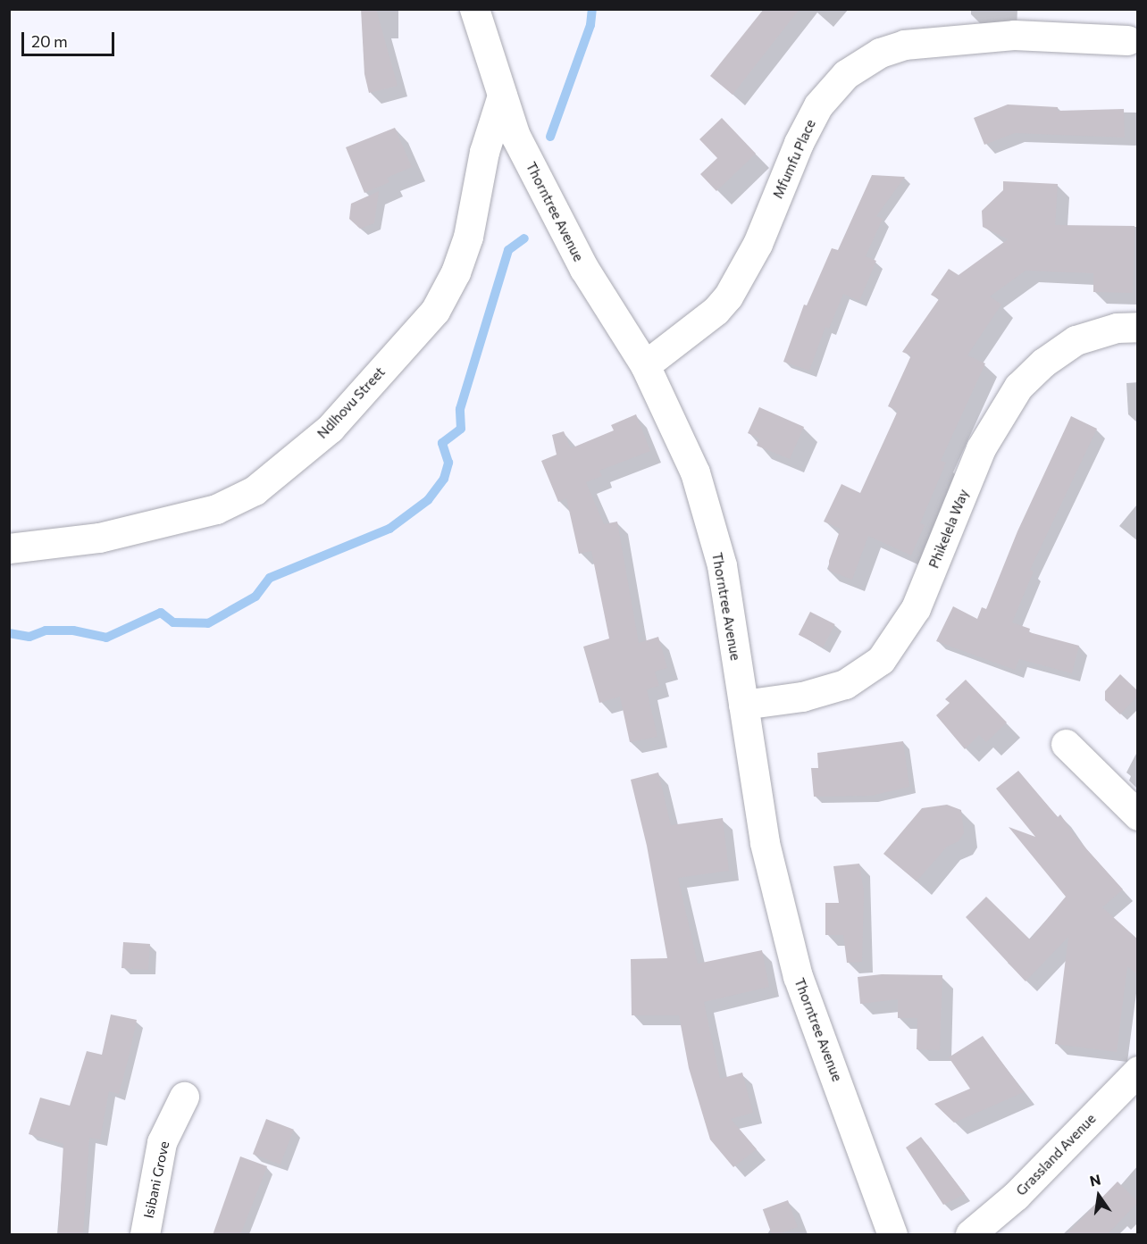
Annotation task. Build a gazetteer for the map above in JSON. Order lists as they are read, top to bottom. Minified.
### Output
{"streets":{"street":["Mfumfu Place","Thorntree Avenue","Ndlhovu Street","Phikelela Way","Grassland Avenue","Isibani Grove"]},"crossings":[["Mfumfu Place","Thorntree Avenue"],["Thorntree Avenue","Ndlhovu Street"],["Thorntree Avenue","Phikelela Way"]],"scale_bar":"20 m","north":"top"}
